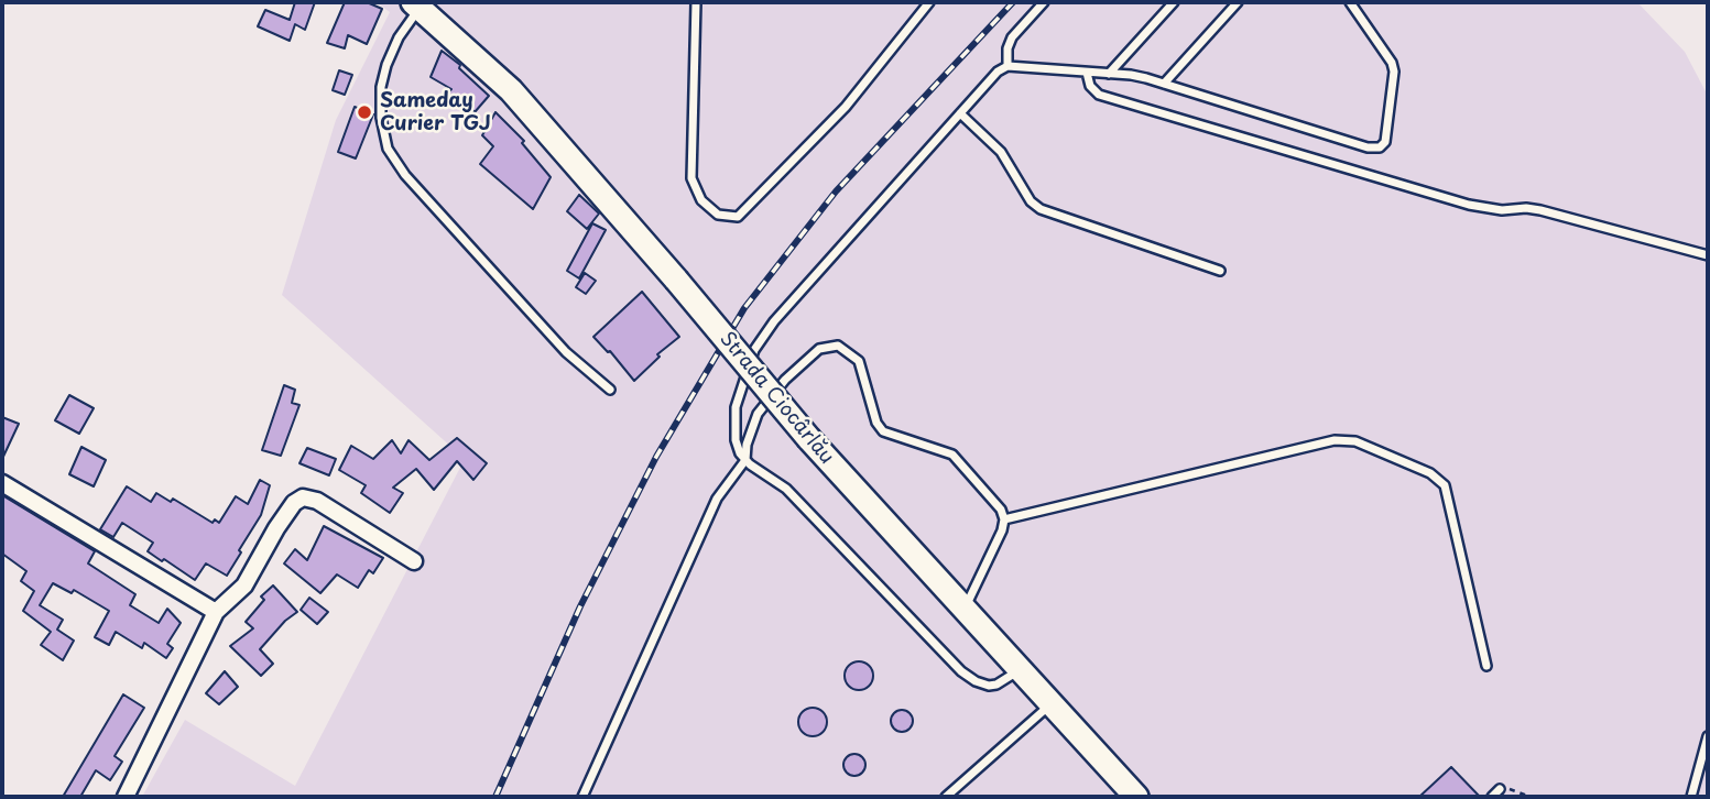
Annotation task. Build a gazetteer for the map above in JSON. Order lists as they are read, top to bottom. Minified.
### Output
{"streets":{"main road":["Strada Ciocârlău"]},"places":["Sameday Curier TGJ"]}
